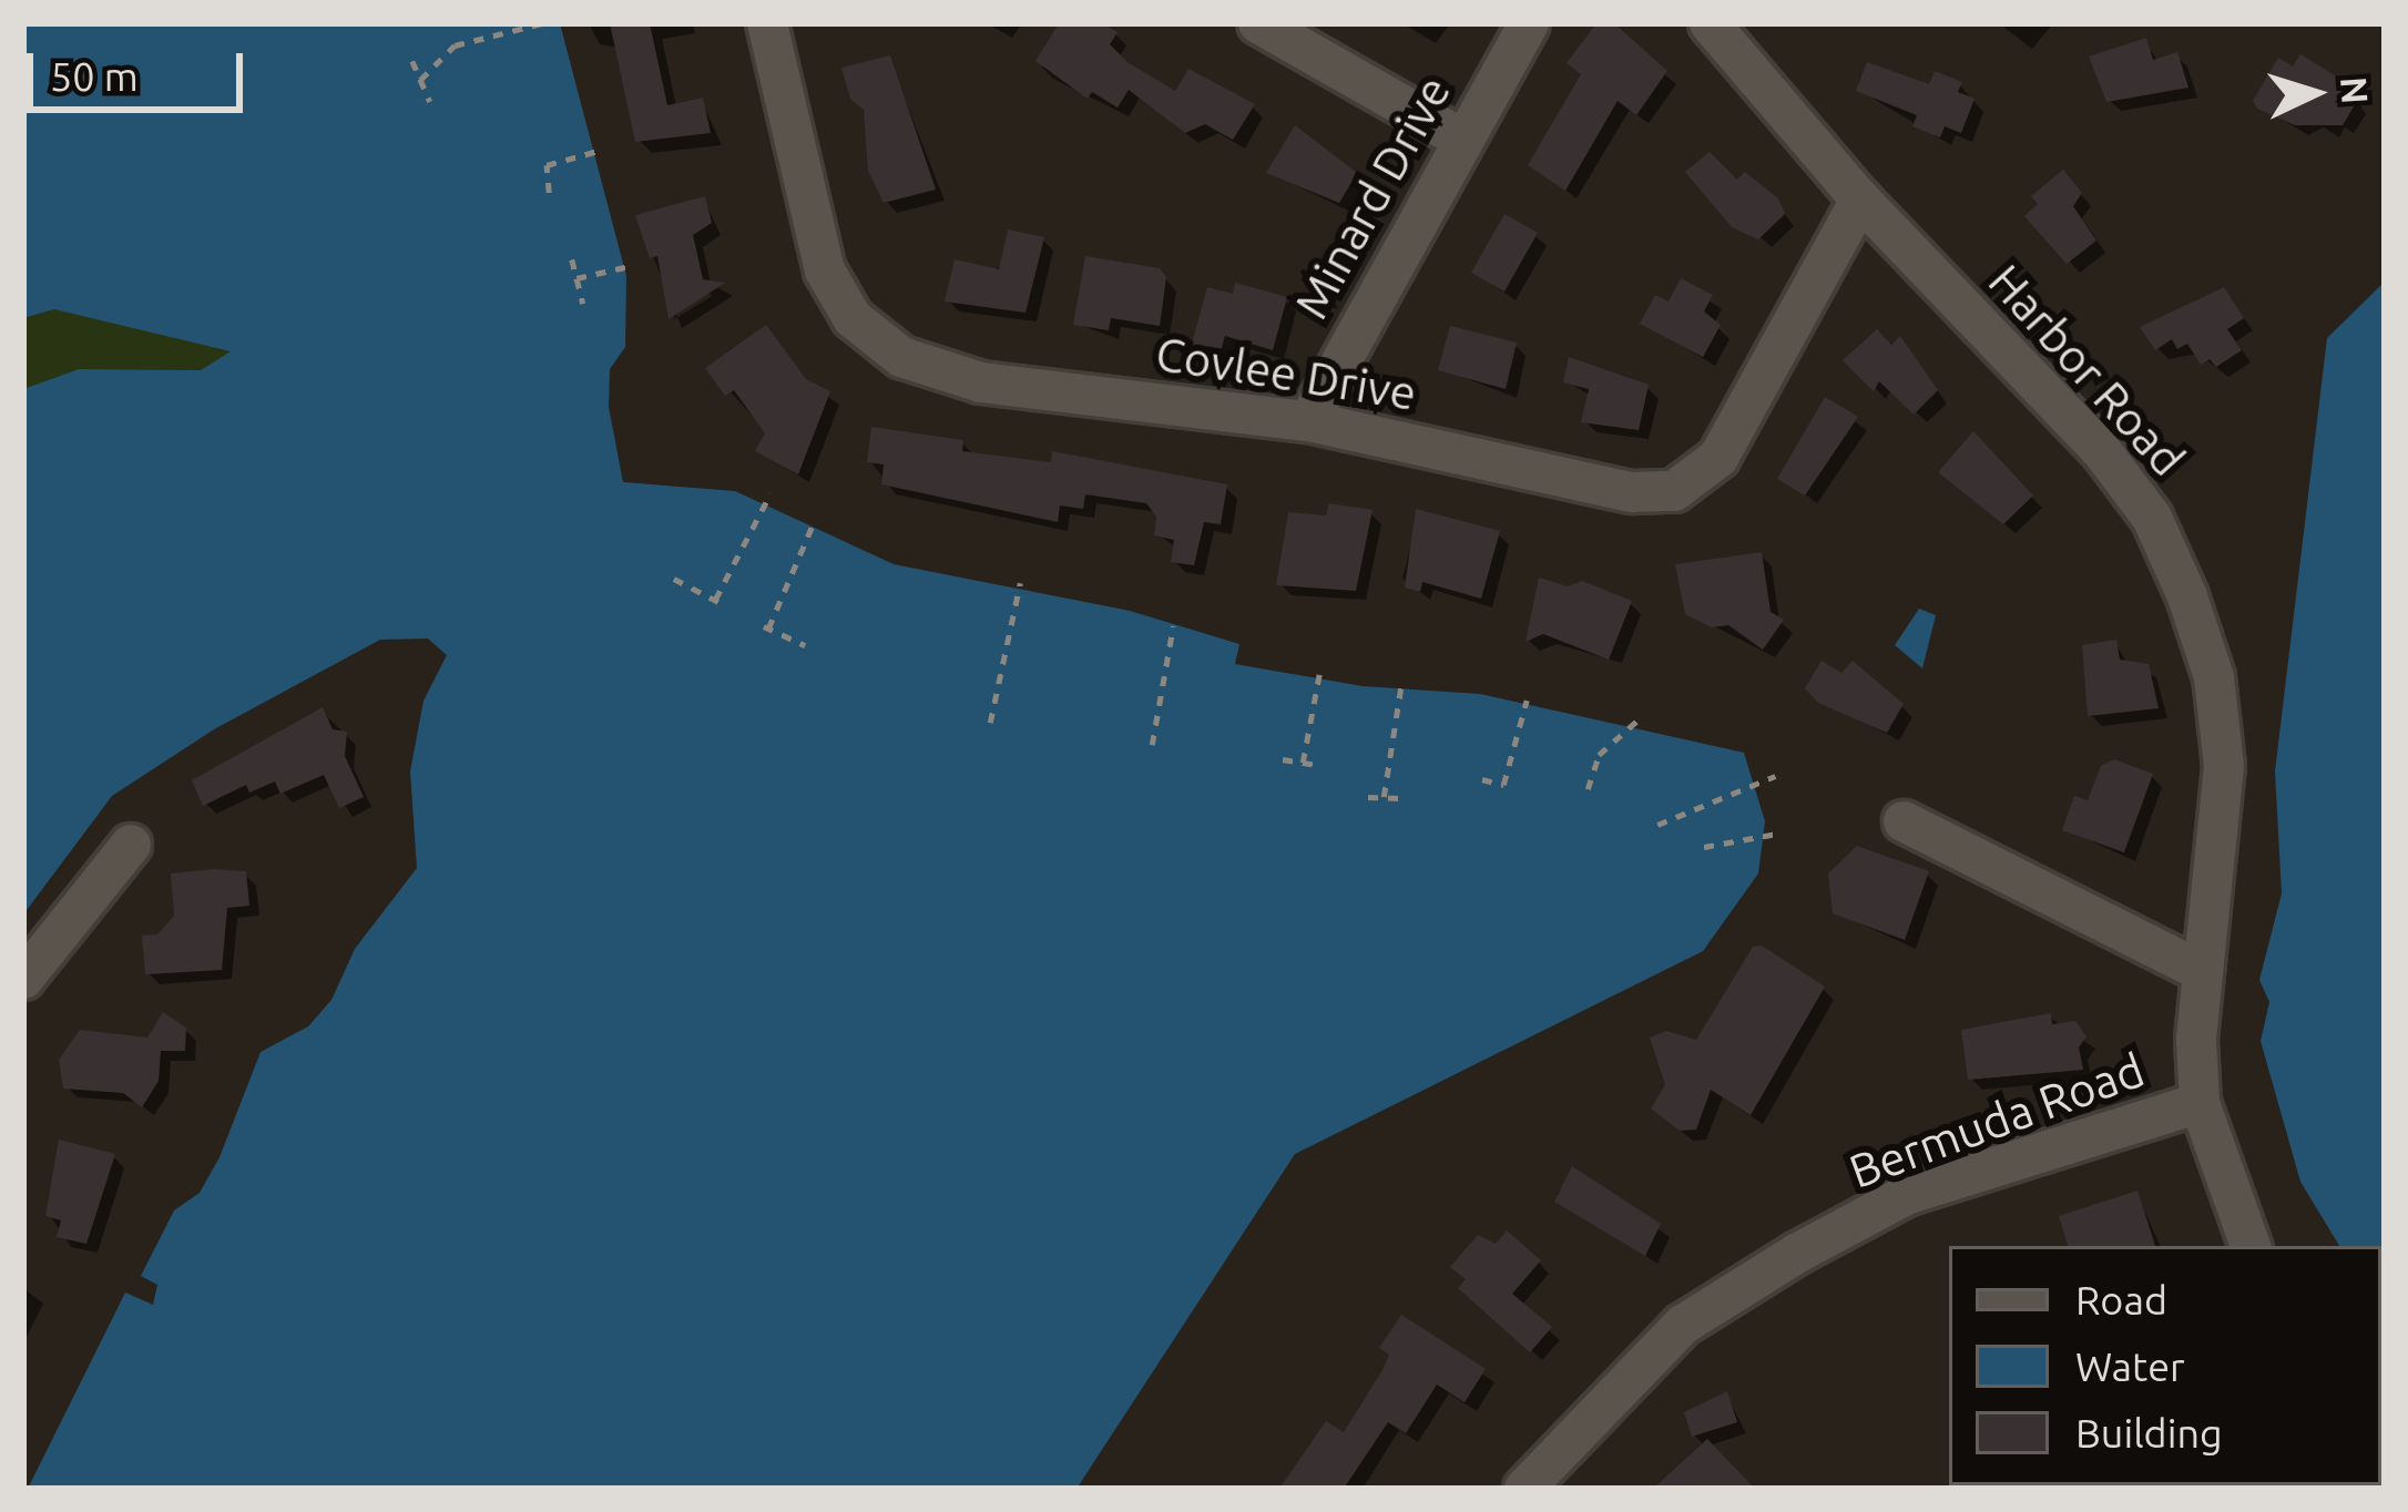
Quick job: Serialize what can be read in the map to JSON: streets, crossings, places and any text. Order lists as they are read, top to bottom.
{
  "streets": {
    "street": [
      "Minard Drive",
      "Harbor Road",
      "Covlee Drive",
      "Bermuda Road"
    ]
  },
  "crossings": [
    ["Minard Drive", "Covlee Drive"],
    ["Harbor Road", "Covlee Drive"],
    ["Harbor Road", "Bermuda Road"]
  ],
  "legend": ["Road", "Water", "Building"],
  "scale_bar": "50 m",
  "north": "right"
}
